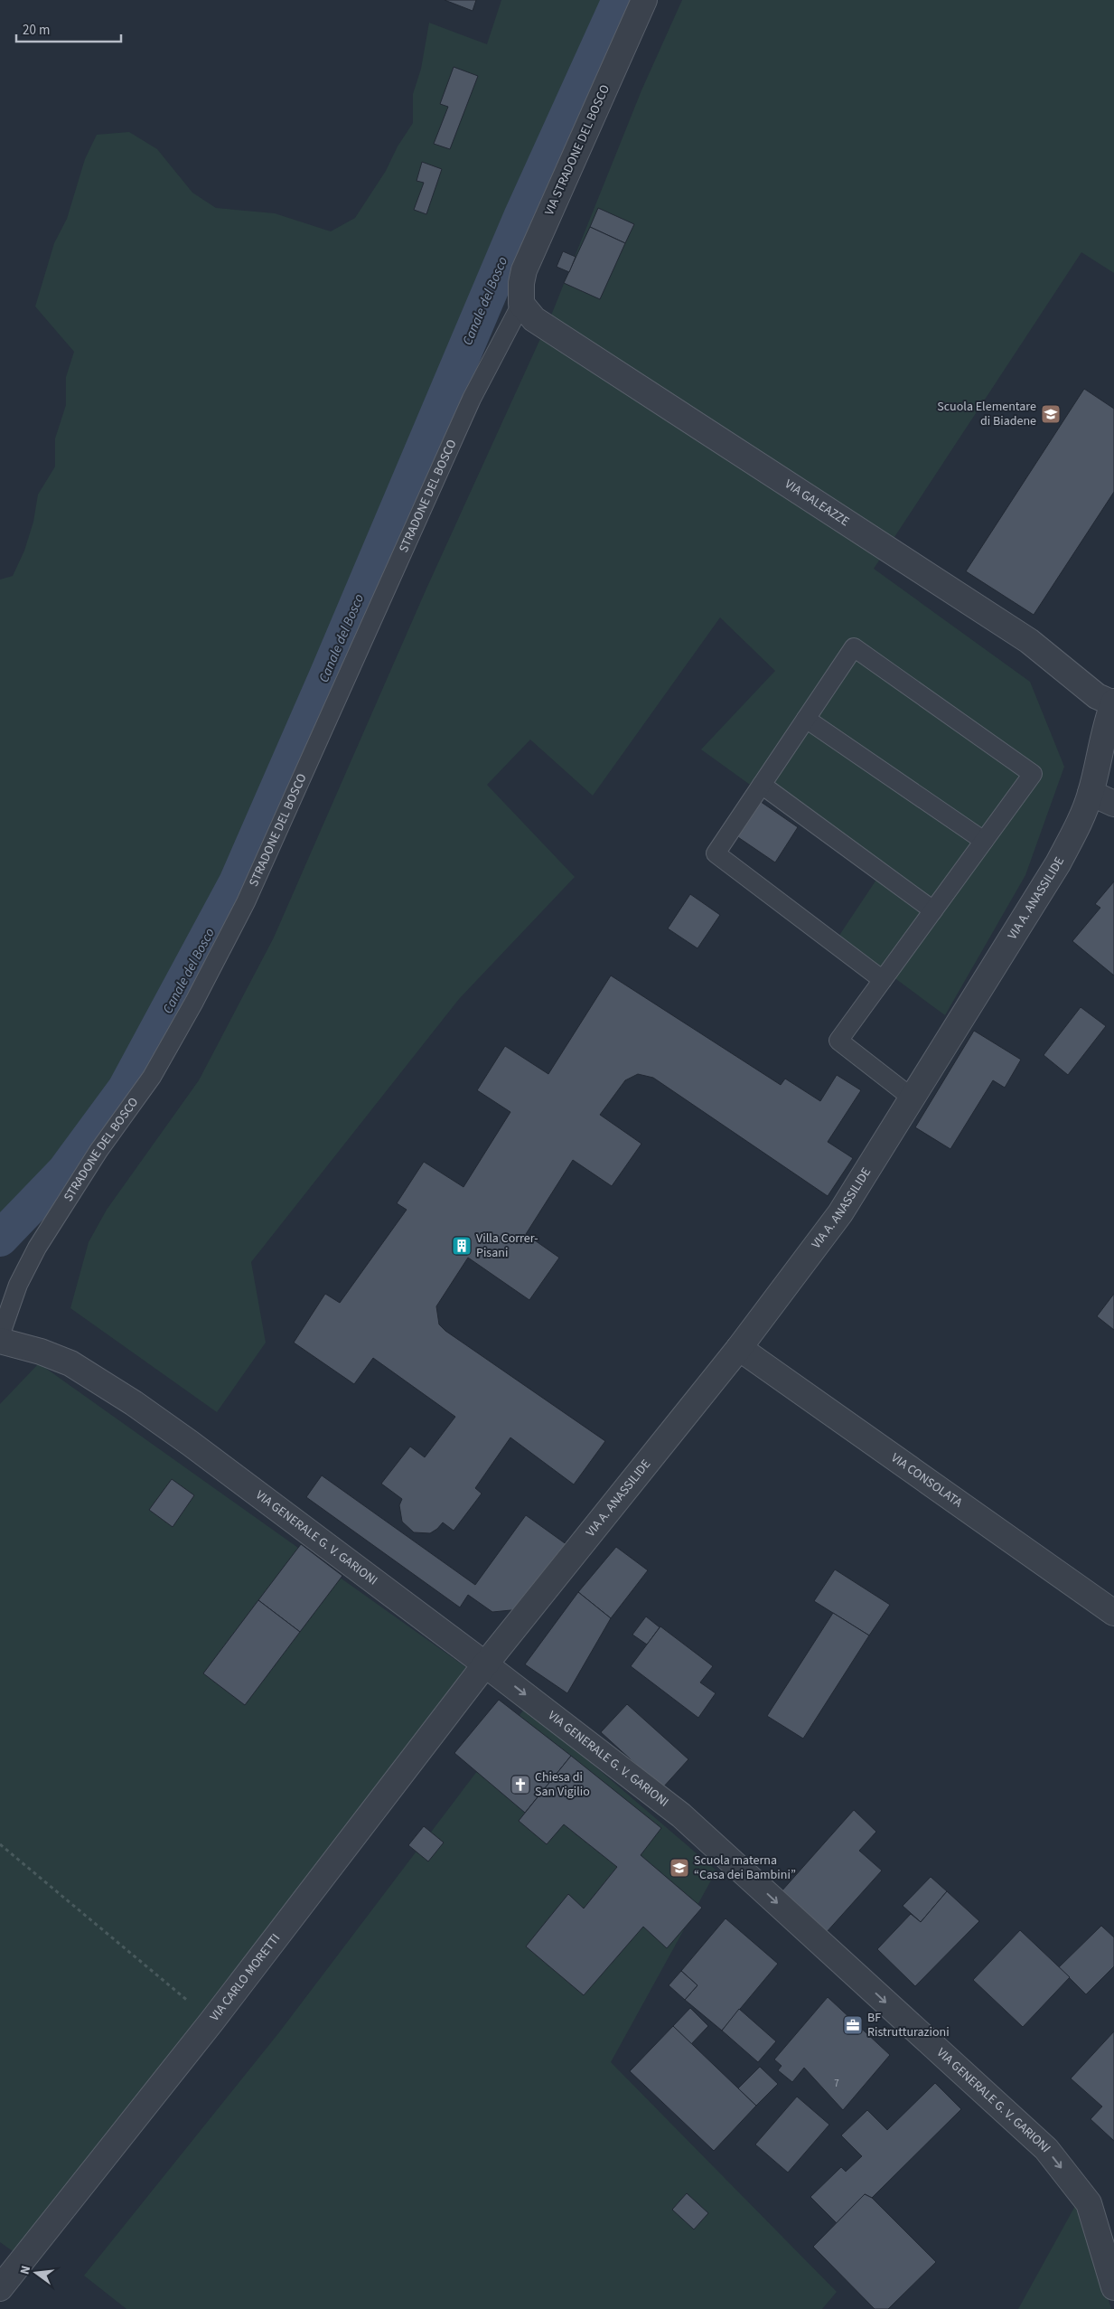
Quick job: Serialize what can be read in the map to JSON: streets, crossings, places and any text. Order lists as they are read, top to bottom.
{
  "streets": {
    "street": [
      "VIA STRADONE DEL BOSCO",
      "VIA GALEAZZE",
      "VIA A. ANASSILIDE",
      "VIA CONSOLATA",
      "VIA GENERALE G. V. GARIONI",
      "VIA CARLO MORETTI"
    ],
    "lane": ["STRADONE DEL BOSCO"]
  },
  "crossings": [
    ["VIA STRADONE DEL BOSCO", "STRADONE DEL BOSCO"],
    ["VIA STRADONE DEL BOSCO", "VIA GALEAZZE"],
    ["STRADONE DEL BOSCO", "VIA GALEAZZE"],
    ["VIA GALEAZZE", "VIA A. ANASSILIDE"],
    ["VIA A. ANASSILIDE", "VIA CONSOLATA"],
    ["VIA A. ANASSILIDE", "VIA GENERALE G. V. GARIONI"],
    ["VIA A. ANASSILIDE", "VIA CARLO MORETTI"],
    ["VIA GENERALE G. V. GARIONI", "VIA CARLO MORETTI"]
  ],
  "one_way": ["VIA GENERALE G. V. GARIONI"],
  "water": ["Canale del Bosco"],
  "places": {
    "school or university": ["Scuola Elementare di Biadene", "Scuola materna “Casa dei Bambini”"],
    "building": ["Villa Correr- Pisani"],
    "church": ["Chiesa di San Vigilio"],
    "office": ["BF Ristrutturazioni"]
  },
  "house_numbers": ["7"],
  "scale_bar": "20 m",
  "north": "left"
}
